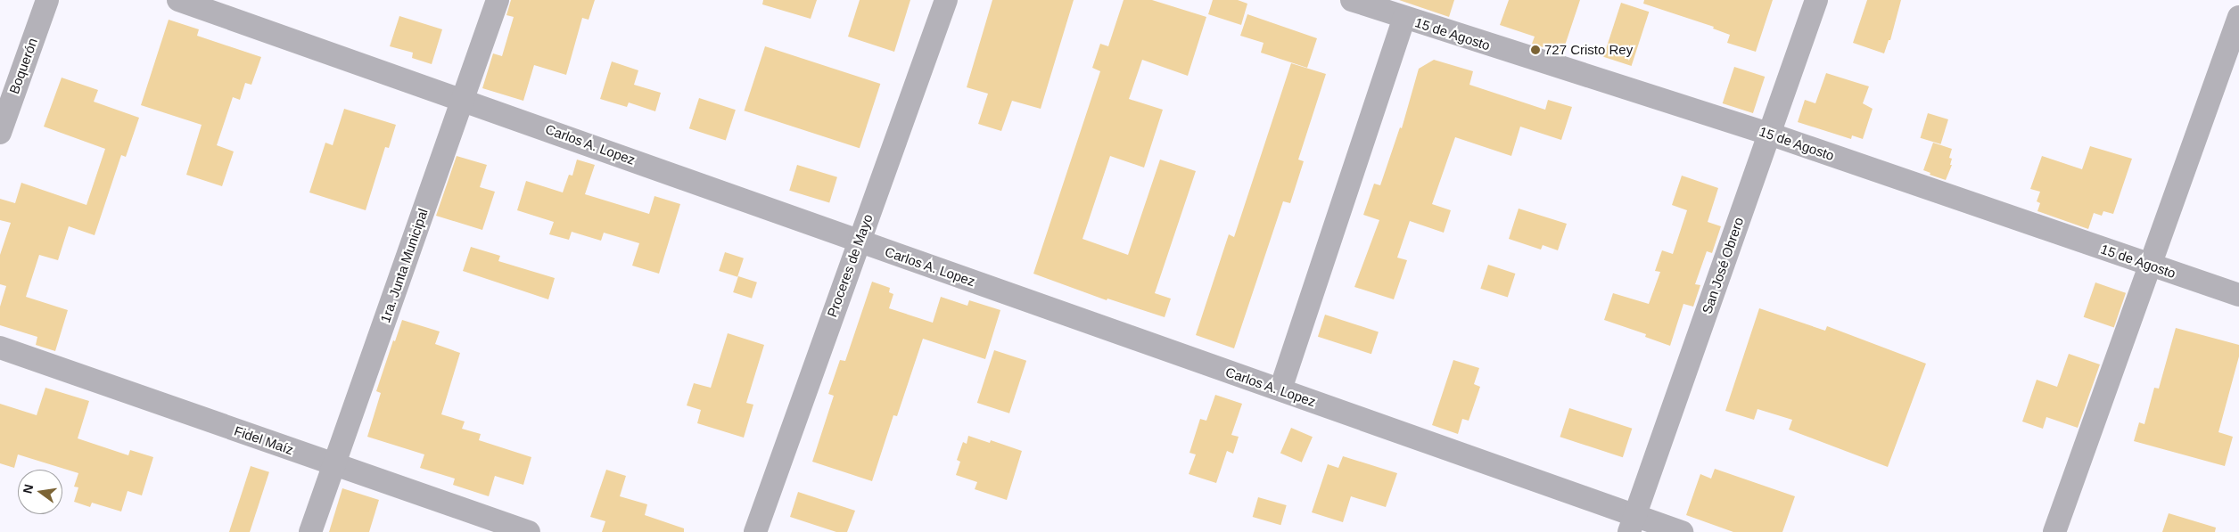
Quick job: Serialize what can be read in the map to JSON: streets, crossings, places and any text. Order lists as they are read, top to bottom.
{
  "streets": {
    "street": [
      "15 de Agosto",
      "Boquerón",
      "Carlos A. Lopez",
      "1ra. Junta Municipal",
      "Proceres de Mayo",
      "San José Obrero",
      "Fidel Maíz"
    ]
  },
  "crossings": [
    ["15 de Agosto", "San José Obrero"],
    ["Carlos A. Lopez", "1ra. Junta Municipal"],
    ["Carlos A. Lopez", "Proceres de Mayo"],
    ["Carlos A. Lopez", "San José Obrero"],
    ["1ra. Junta Municipal", "Fidel Maíz"]
  ],
  "places": ["727 Cristo Rey"],
  "north": "left"
}
